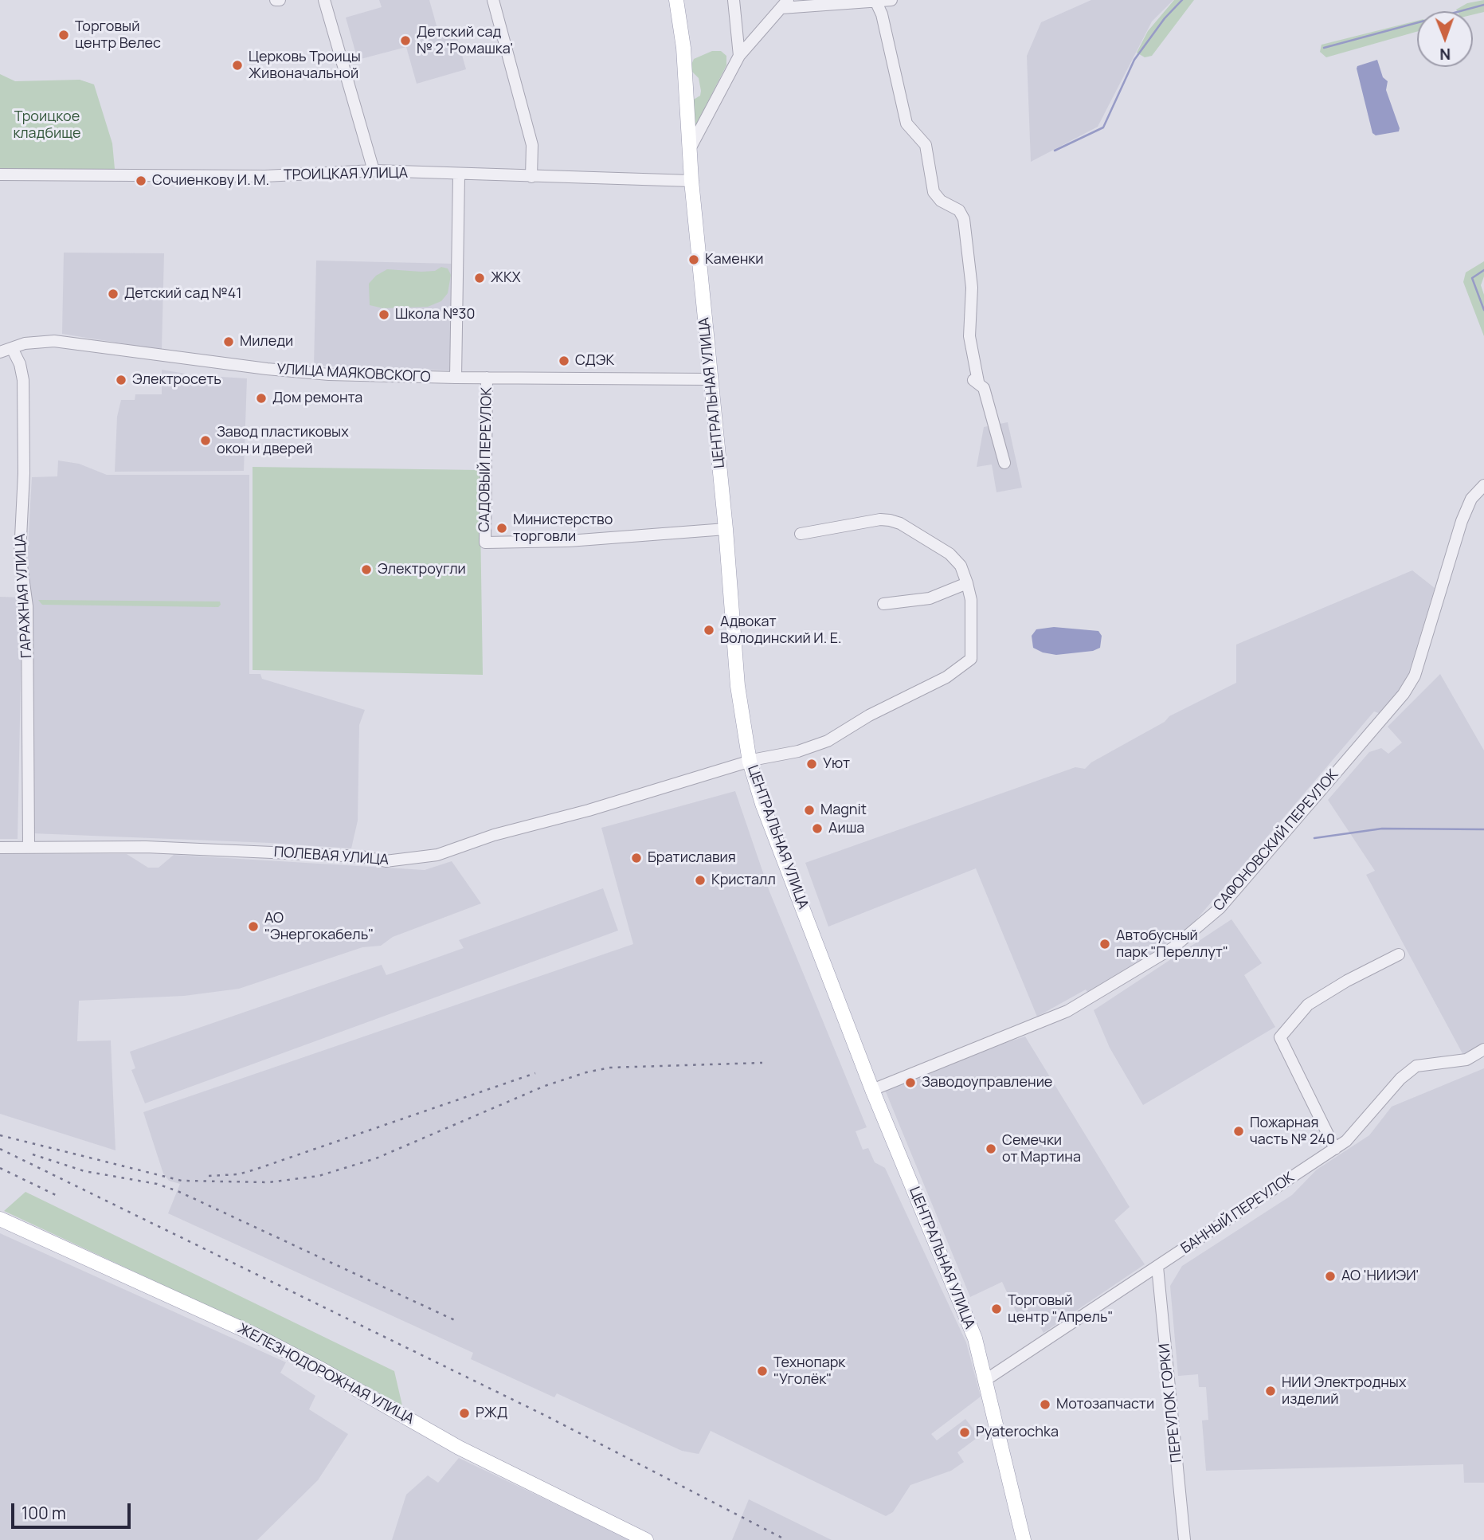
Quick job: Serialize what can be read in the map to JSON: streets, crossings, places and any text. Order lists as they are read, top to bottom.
{
  "streets": {
    "main road": ["ЦЕНТРАЛЬНАЯ УЛИЦА", "ЖЕЛЕЗНОДОРОЖНАЯ УЛИЦА"],
    "street": [
      "ТРОИЦКАЯ УЛИЦА",
      "УЛИЦА МАЯКОВСКОГО",
      "САДОВЫЙ ПЕРЕУЛОК",
      "ГАРАЖНАЯ УЛИЦА",
      "САФОНОВСКИЙ ПЕРЕУЛОК",
      "ПОЛЕВАЯ УЛИЦА",
      "БАННЫЙ ПЕРЕУЛОК",
      "ПЕРЕУЛОК ГОРКИ"
    ]
  },
  "crossings": [
    ["ТРОИЦКАЯ УЛИЦА", "ЦЕНТРАЛЬНАЯ УЛИЦА"],
    ["УЛИЦА МАЯКОВСКОГО", "ЦЕНТРАЛЬНАЯ УЛИЦА"],
    ["УЛИЦА МАЯКОВСКОГО", "САДОВЫЙ ПЕРЕУЛОК"],
    ["УЛИЦА МАЯКОВСКОГО", "ГАРАЖНАЯ УЛИЦА"],
    ["ЦЕНТРАЛЬНАЯ УЛИЦА", "САДОВЫЙ ПЕРЕУЛОК"],
    ["ЦЕНТРАЛЬНАЯ УЛИЦА", "САФОНОВСКИЙ ПЕРЕУЛОК"],
    ["ЦЕНТРАЛЬНАЯ УЛИЦА", "ПОЛЕВАЯ УЛИЦА"],
    ["ЦЕНТРАЛЬНАЯ УЛИЦА", "БАННЫЙ ПЕРЕУЛОК"],
    ["ГАРАЖНАЯ УЛИЦА", "ПОЛЕВАЯ УЛИЦА"],
    ["БАННЫЙ ПЕРЕУЛОК", "ПЕРЕУЛОК ГОРКИ"]
  ],
  "parks": ["Троицкое кладбище"],
  "places": [
    "Торговый центр Велес",
    "Детский сад № 2 'Ромашка'",
    "Церковь Троицы Живоначальной",
    "Сочиенкову И. М.",
    "Каменки",
    "ЖКХ",
    "Детский сад №41",
    "Школа №30",
    "Миледи",
    "СДЭК",
    "Электросеть",
    "Дом ремонта",
    "Завод пластиковых окон и дверей",
    "Министерство торговли",
    "Электроугли",
    "Адвокат Володинский И. Е.",
    "Уют",
    "Magnit",
    "Аиша",
    "Братиславия",
    "Кристалл",
    "АО \"Энергокабель\"",
    "Автобусный парк \"Переллут\"",
    "Заводоуправление",
    "Пожарная часть № 240",
    "Семечки от Мартина",
    "АО 'НИИЭИ'",
    "Торговый центр \"Апрель\"",
    "Технопарк \"Уголёк\"",
    "НИИ Электродных изделий",
    "Мотозапчасти",
    "РЖД",
    "Pyaterochka"
  ],
  "scale_bar": "100 m",
  "north": "bottom"
}
